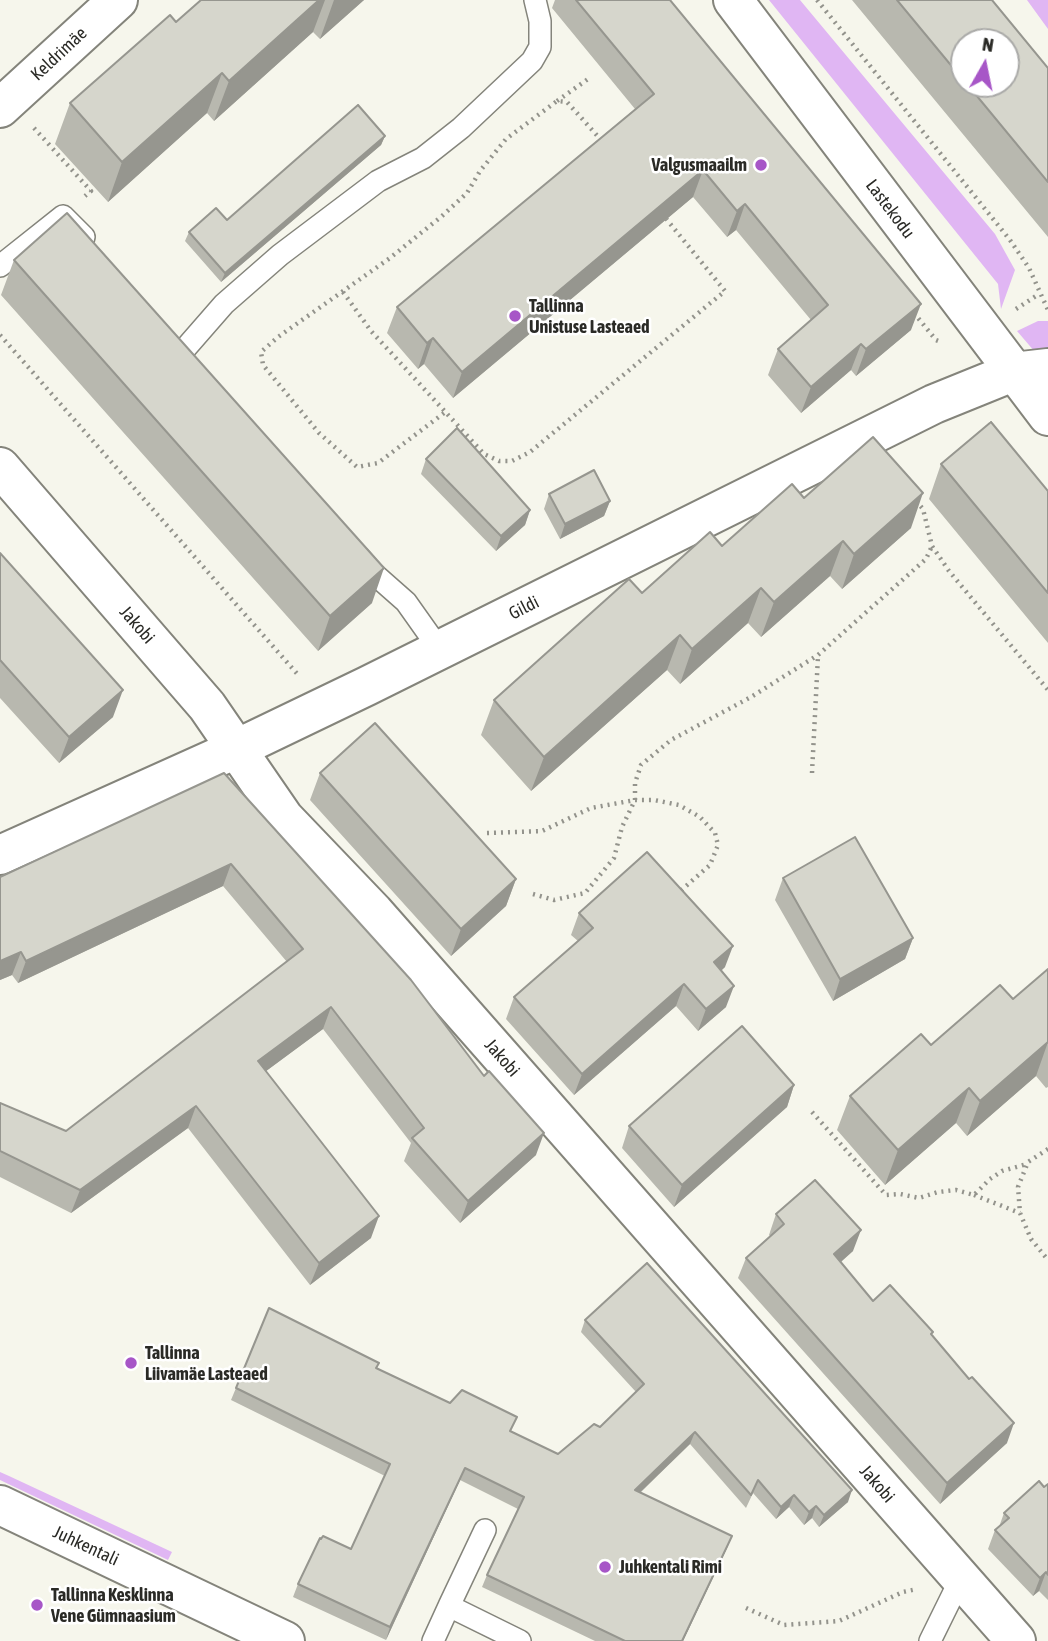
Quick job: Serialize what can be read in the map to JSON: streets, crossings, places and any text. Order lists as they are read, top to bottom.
{
  "streets": {
    "street": [
      "Keldrimäe",
      "Lastekodu",
      "Gildi",
      "Jakobi",
      "Juhkentali"
    ]
  },
  "crossings": [
    ["Lastekodu", "Gildi"],
    ["Gildi", "Jakobi"]
  ],
  "places": [
    "Valgusmaailm",
    "Tallinna Unistuse Lasteaed",
    "Tallinna Liivamäe Lasteaed",
    "Juhkentali Rimi",
    "Tallinna Kesklinna Vene Gümnaasium"
  ],
  "north": "top"
}
